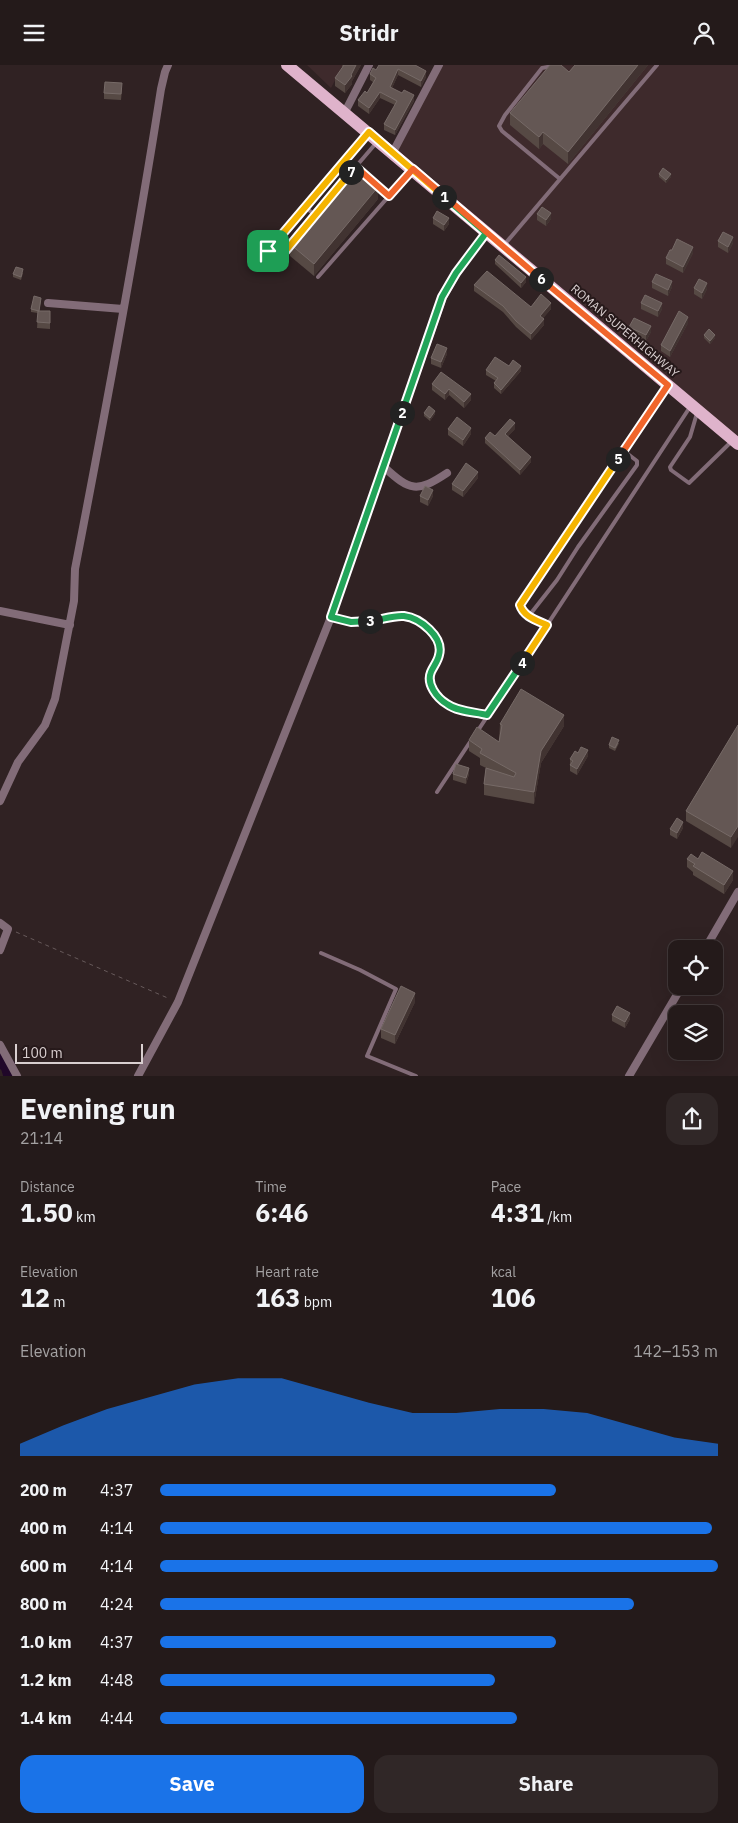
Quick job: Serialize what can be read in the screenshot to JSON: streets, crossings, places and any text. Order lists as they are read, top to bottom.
{
  "streets": {
    "main road": ["ROMAN SUPERHIGHWAY"]
  },
  "scale_bar": "100 m",
  "page": {
    "header": "Stridr",
    "pins": [
      "7",
      "1",
      "6",
      "2",
      "5",
      "3",
      "4"
    ],
    "scale": "100 m",
    "heading": ["Evening run", "21:14"],
    "stats": [
      ["Distance", "1.50 km"],
      ["Time", "6:46"],
      ["Pace", "4:31 /km"],
      ["Elevation", "12 m"],
      ["Heart rate", "163 bpm"],
      ["kcal", "106"]
    ],
    "chart": ["Elevation", "142–153 m"],
    "list": [
      {
        "name": "200 m",
        "note": "4:37"
      },
      {
        "name": "400 m",
        "note": "4:14"
      },
      {
        "name": "600 m",
        "note": "4:14"
      },
      {
        "name": "800 m",
        "note": "4:24"
      },
      {
        "name": "1.0 km",
        "note": "4:37"
      },
      {
        "name": "1.2 km",
        "note": "4:48"
      },
      {
        "name": "1.4 km",
        "note": "4:44"
      }
    ],
    "buttons": ["Save", "Share"]
  }
}
